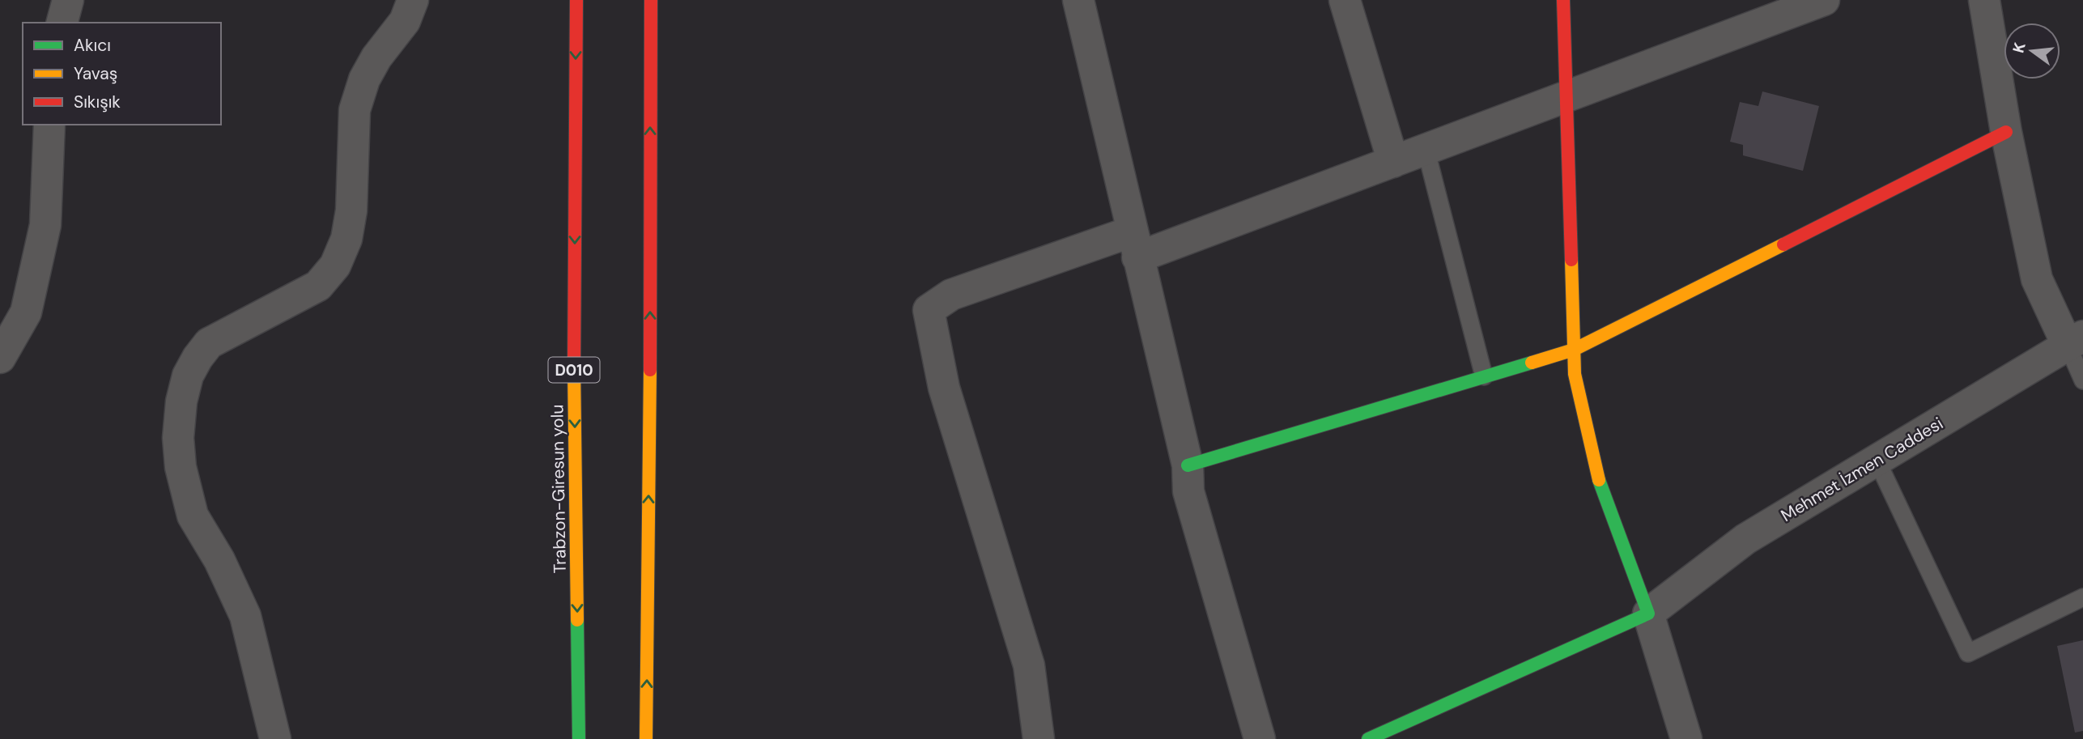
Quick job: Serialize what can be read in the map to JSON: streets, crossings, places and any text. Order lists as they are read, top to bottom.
{
  "streets": {
    "main road": ["D010", "Trabzon-Giresun yolu"],
    "street": ["Mehmet İzmen Caddesi"]
  },
  "legend": ["Akıcı", "Yavaş", "Sıkışık"],
  "north": "left"
}
